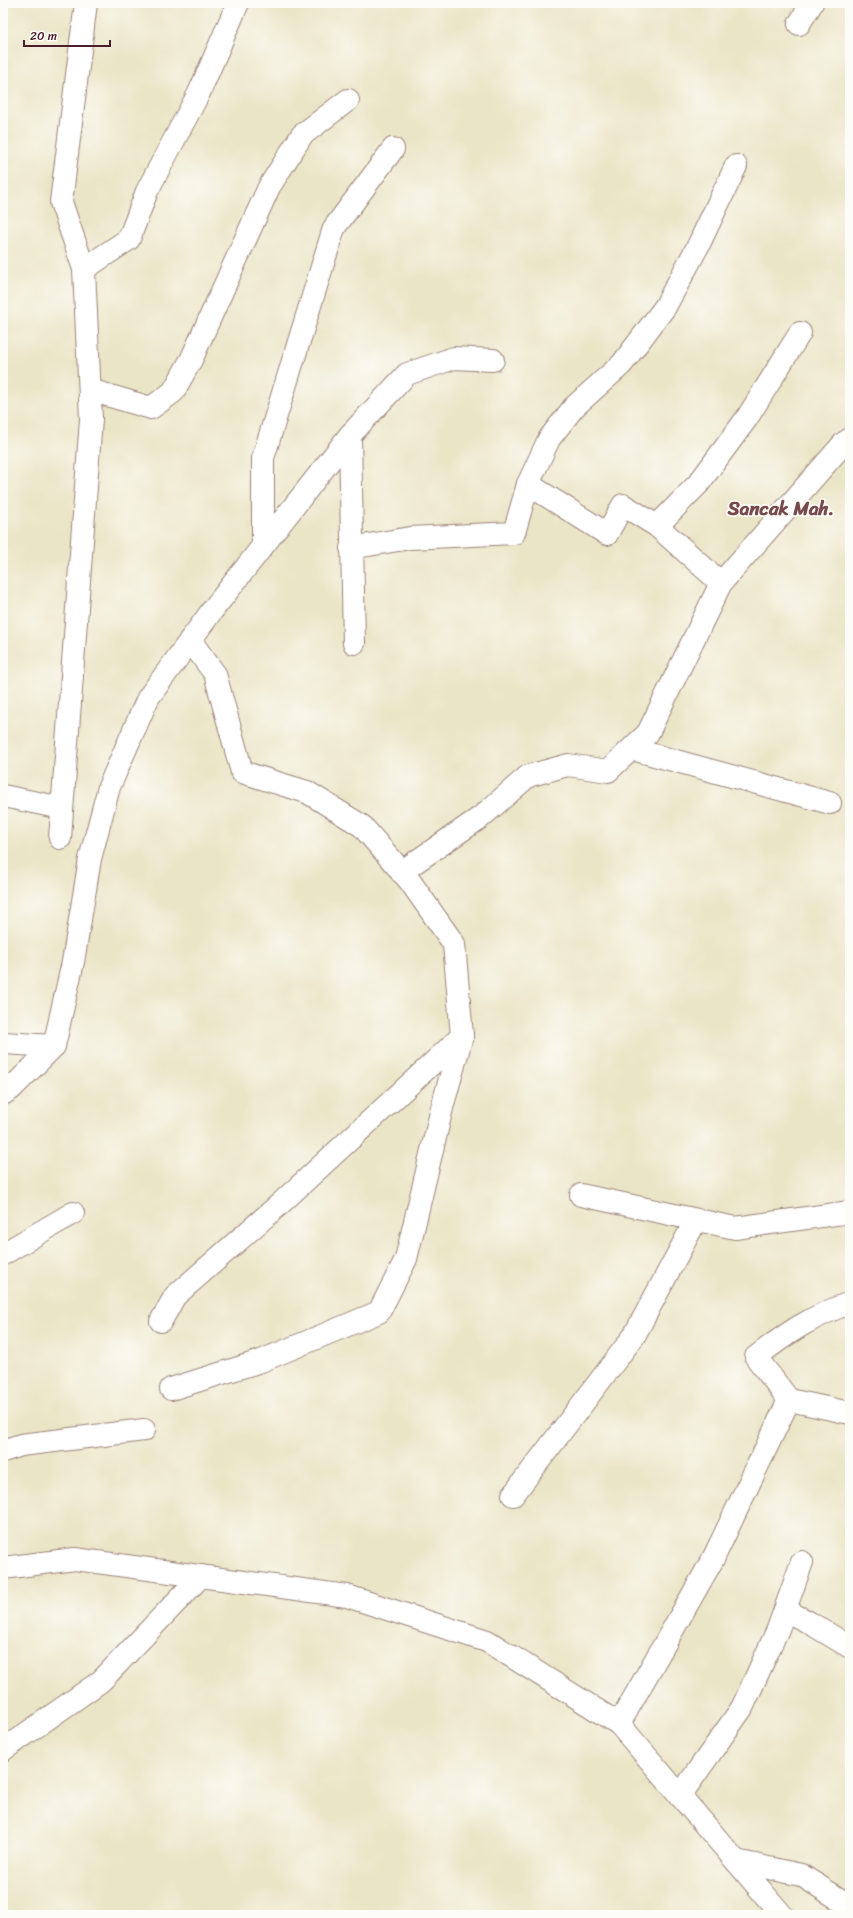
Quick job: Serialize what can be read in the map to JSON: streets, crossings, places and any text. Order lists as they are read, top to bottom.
{
  "districts": ["Sancak Mah."],
  "scale_bar": "20 m"
}
